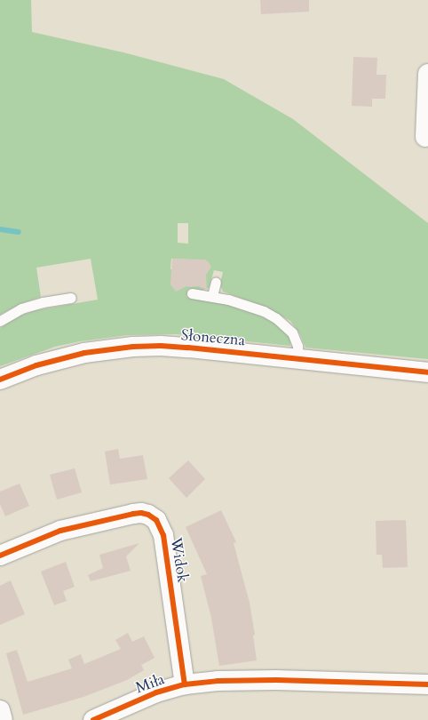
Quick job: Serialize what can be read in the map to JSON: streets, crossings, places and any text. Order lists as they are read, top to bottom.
{
  "streets": {
    "street": ["Słoneczna", "Widok", "Miła"]
  },
  "crossings": [
    ["Widok", "Miła"]
  ]
}
